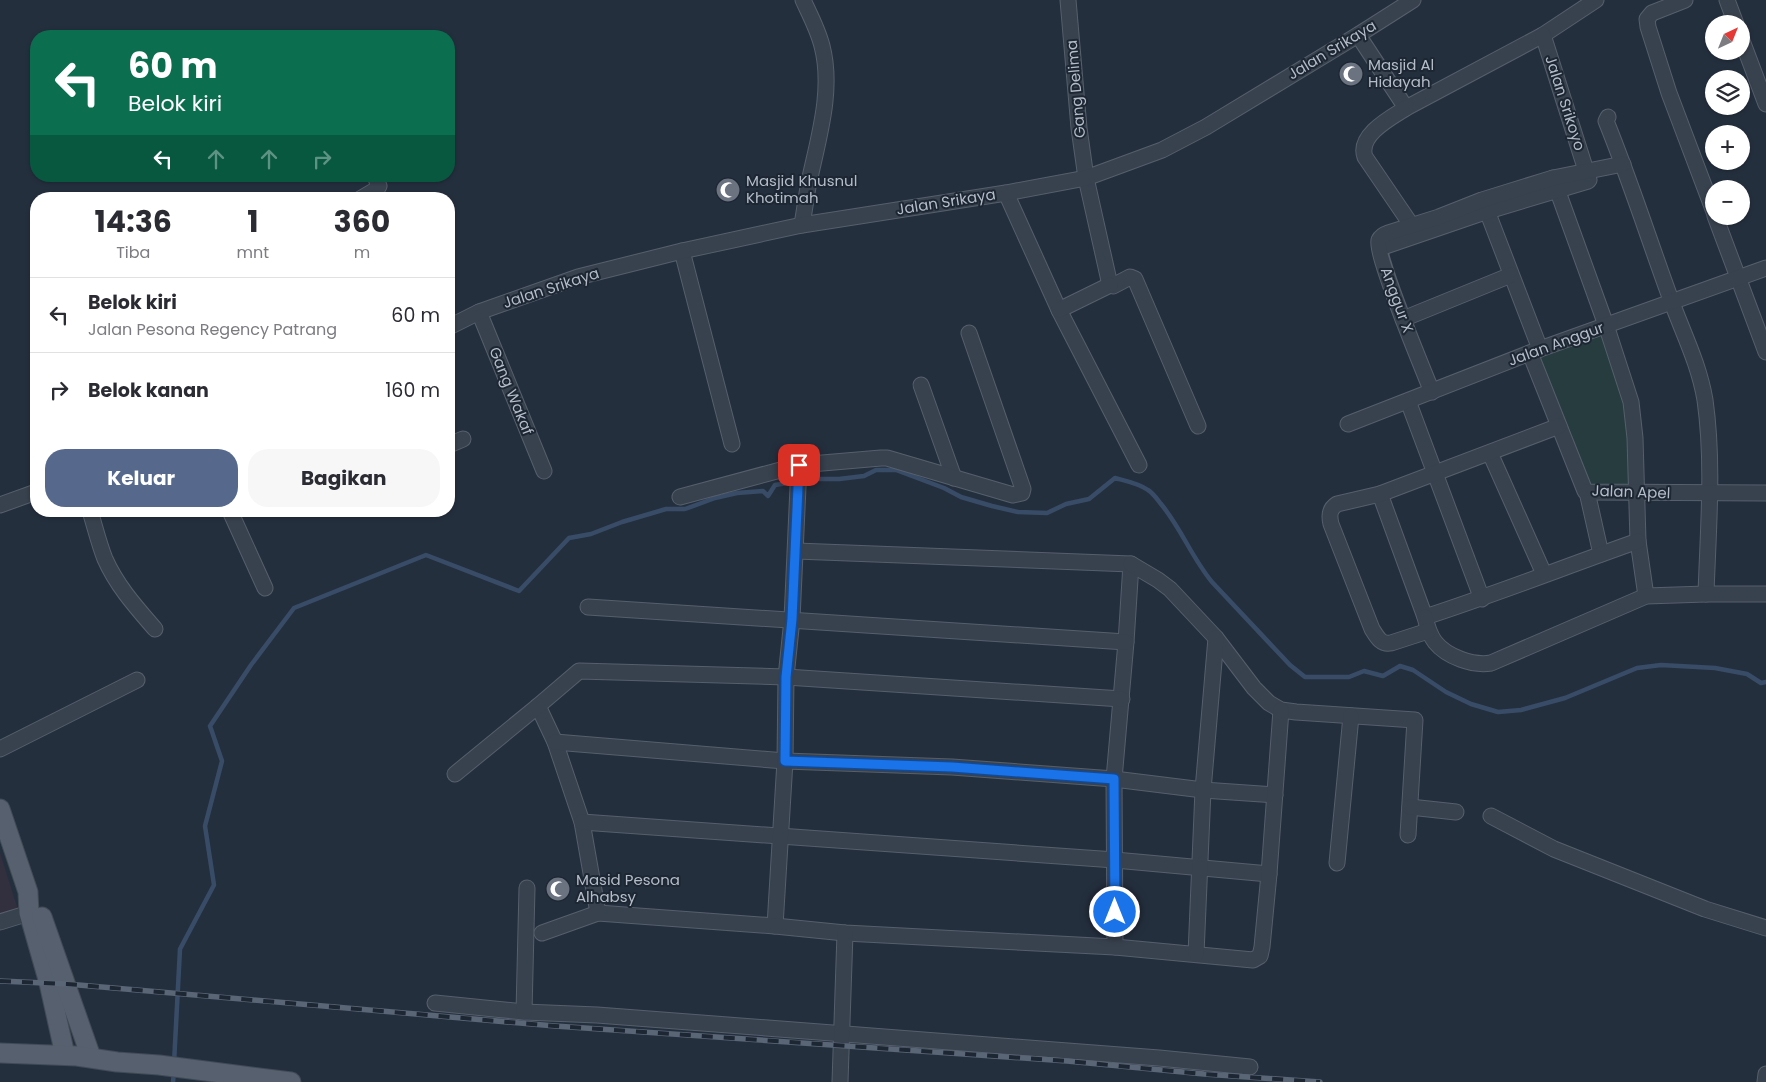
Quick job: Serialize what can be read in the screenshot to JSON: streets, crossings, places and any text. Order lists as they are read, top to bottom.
{
  "streets": {
    "street": [
      "Jalan Srikaya",
      "Gang Delima",
      "Jalan Srikoyo",
      "Anggur X",
      "Jalan Anggur",
      "Gang Wakaf",
      "Jalan Apel"
    ]
  },
  "crossings": [
    ["Jalan Srikaya", "Gang Delima"],
    ["Jalan Srikaya", "Gang Wakaf"],
    ["Anggur X", "Jalan Anggur"],
    ["Jalan Anggur", "Jalan Apel"]
  ],
  "places": {
    "mosque": ["Masjid Al Hidayah", "Masjid Khusnul Khotimah", "Masid Pesona Alhabsy"]
  },
  "north": "top right",
  "page": {
    "map_buttons": ["+", "−"],
    "turn": ["60 m", "Belok kiri"],
    "eta": [
      "14:36",
      "Tiba",
      "1",
      "mnt",
      "360",
      "m"
    ],
    "list": [
      {
        "name": "Belok kiri",
        "note": "Jalan Pesona Regency Patrang",
        "value": "60 m"
      },
      {
        "name": "Belok kanan",
        "value": "160 m"
      }
    ],
    "buttons": ["Keluar", "Bagikan"]
  }
}
